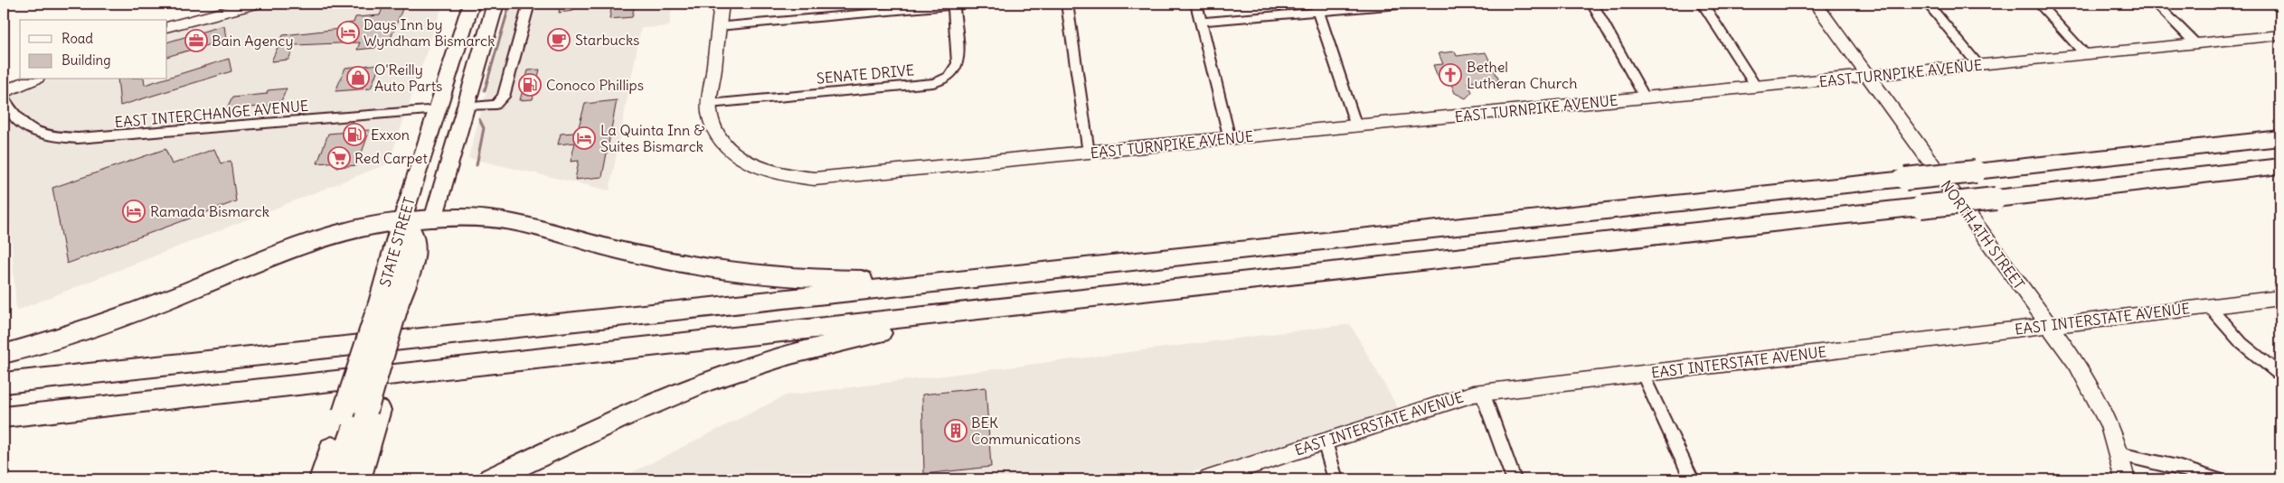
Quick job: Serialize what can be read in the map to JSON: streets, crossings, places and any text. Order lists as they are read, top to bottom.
{
  "streets": {
    "highway": ["STATE STREET"],
    "street": [
      "EAST TURNPIKE AVENUE",
      "SENATE DRIVE",
      "EAST INTERCHANGE AVENUE",
      "NORTH 4TH STREET",
      "EAST INTERSTATE AVENUE"
    ]
  },
  "crossings": [
    ["EAST TURNPIKE AVENUE", "SENATE DRIVE"],
    ["EAST TURNPIKE AVENUE", "NORTH 4TH STREET"],
    ["EAST INTERCHANGE AVENUE", "STATE STREET"],
    ["NORTH 4TH STREET", "EAST INTERSTATE AVENUE"]
  ],
  "places": {
    "hotel": ["Days Inn by Wyndham Bismarck", "La Quinta Inn & Suites Bismarck", "Ramada Bismarck"],
    "cafe": ["Starbucks"],
    "office": ["Bain Agency"],
    "church": ["Bethel Lutheran Church"],
    "shop": ["O'Reilly Auto Parts"],
    "fuel station": ["Conoco Phillips", "Exxon"],
    "supermarket": ["Red Carpet"],
    "building": ["BEK Communications"]
  },
  "legend": ["Road", "Building"]
}
